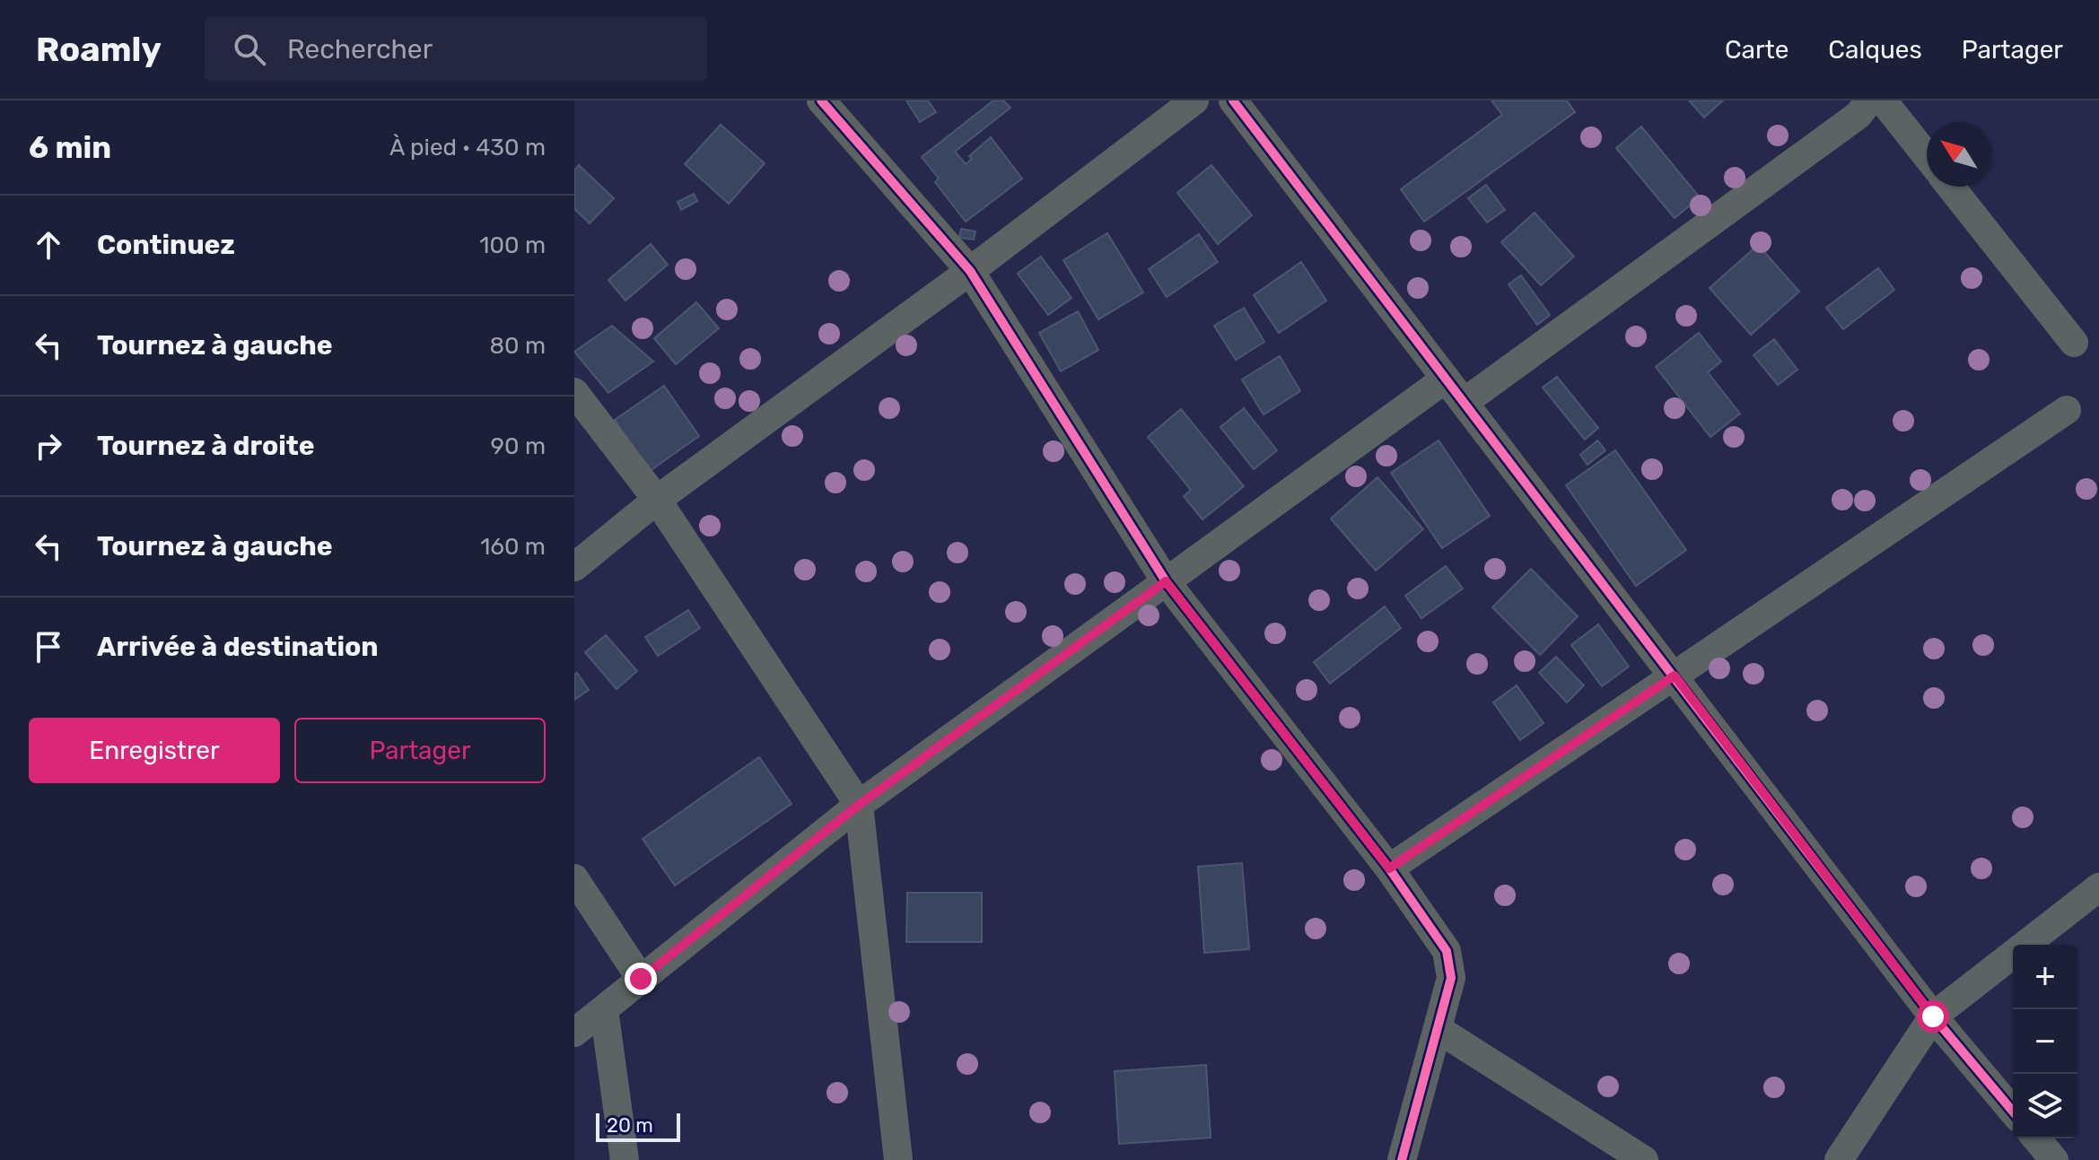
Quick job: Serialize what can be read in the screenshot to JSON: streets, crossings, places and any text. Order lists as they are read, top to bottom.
{
  "scale_bar": "20 m",
  "north": "top left",
  "page": {
    "header": "Roamly",
    "search": "Rechercher",
    "nav": ["Carte", "Calques", "Partager"],
    "heading": ["6 min", "À pied · 430 m"],
    "list": [
      ["Continuez", "100 m"],
      ["Tournez à gauche", "80 m"],
      ["Tournez à droite", "90 m"],
      ["Tournez à gauche", "160 m"],
      "Arrivée à destination"
    ],
    "buttons": ["Enregistrer", "Partager"],
    "map_buttons": ["+", "−"],
    "scale": "20 m"
  }
}
